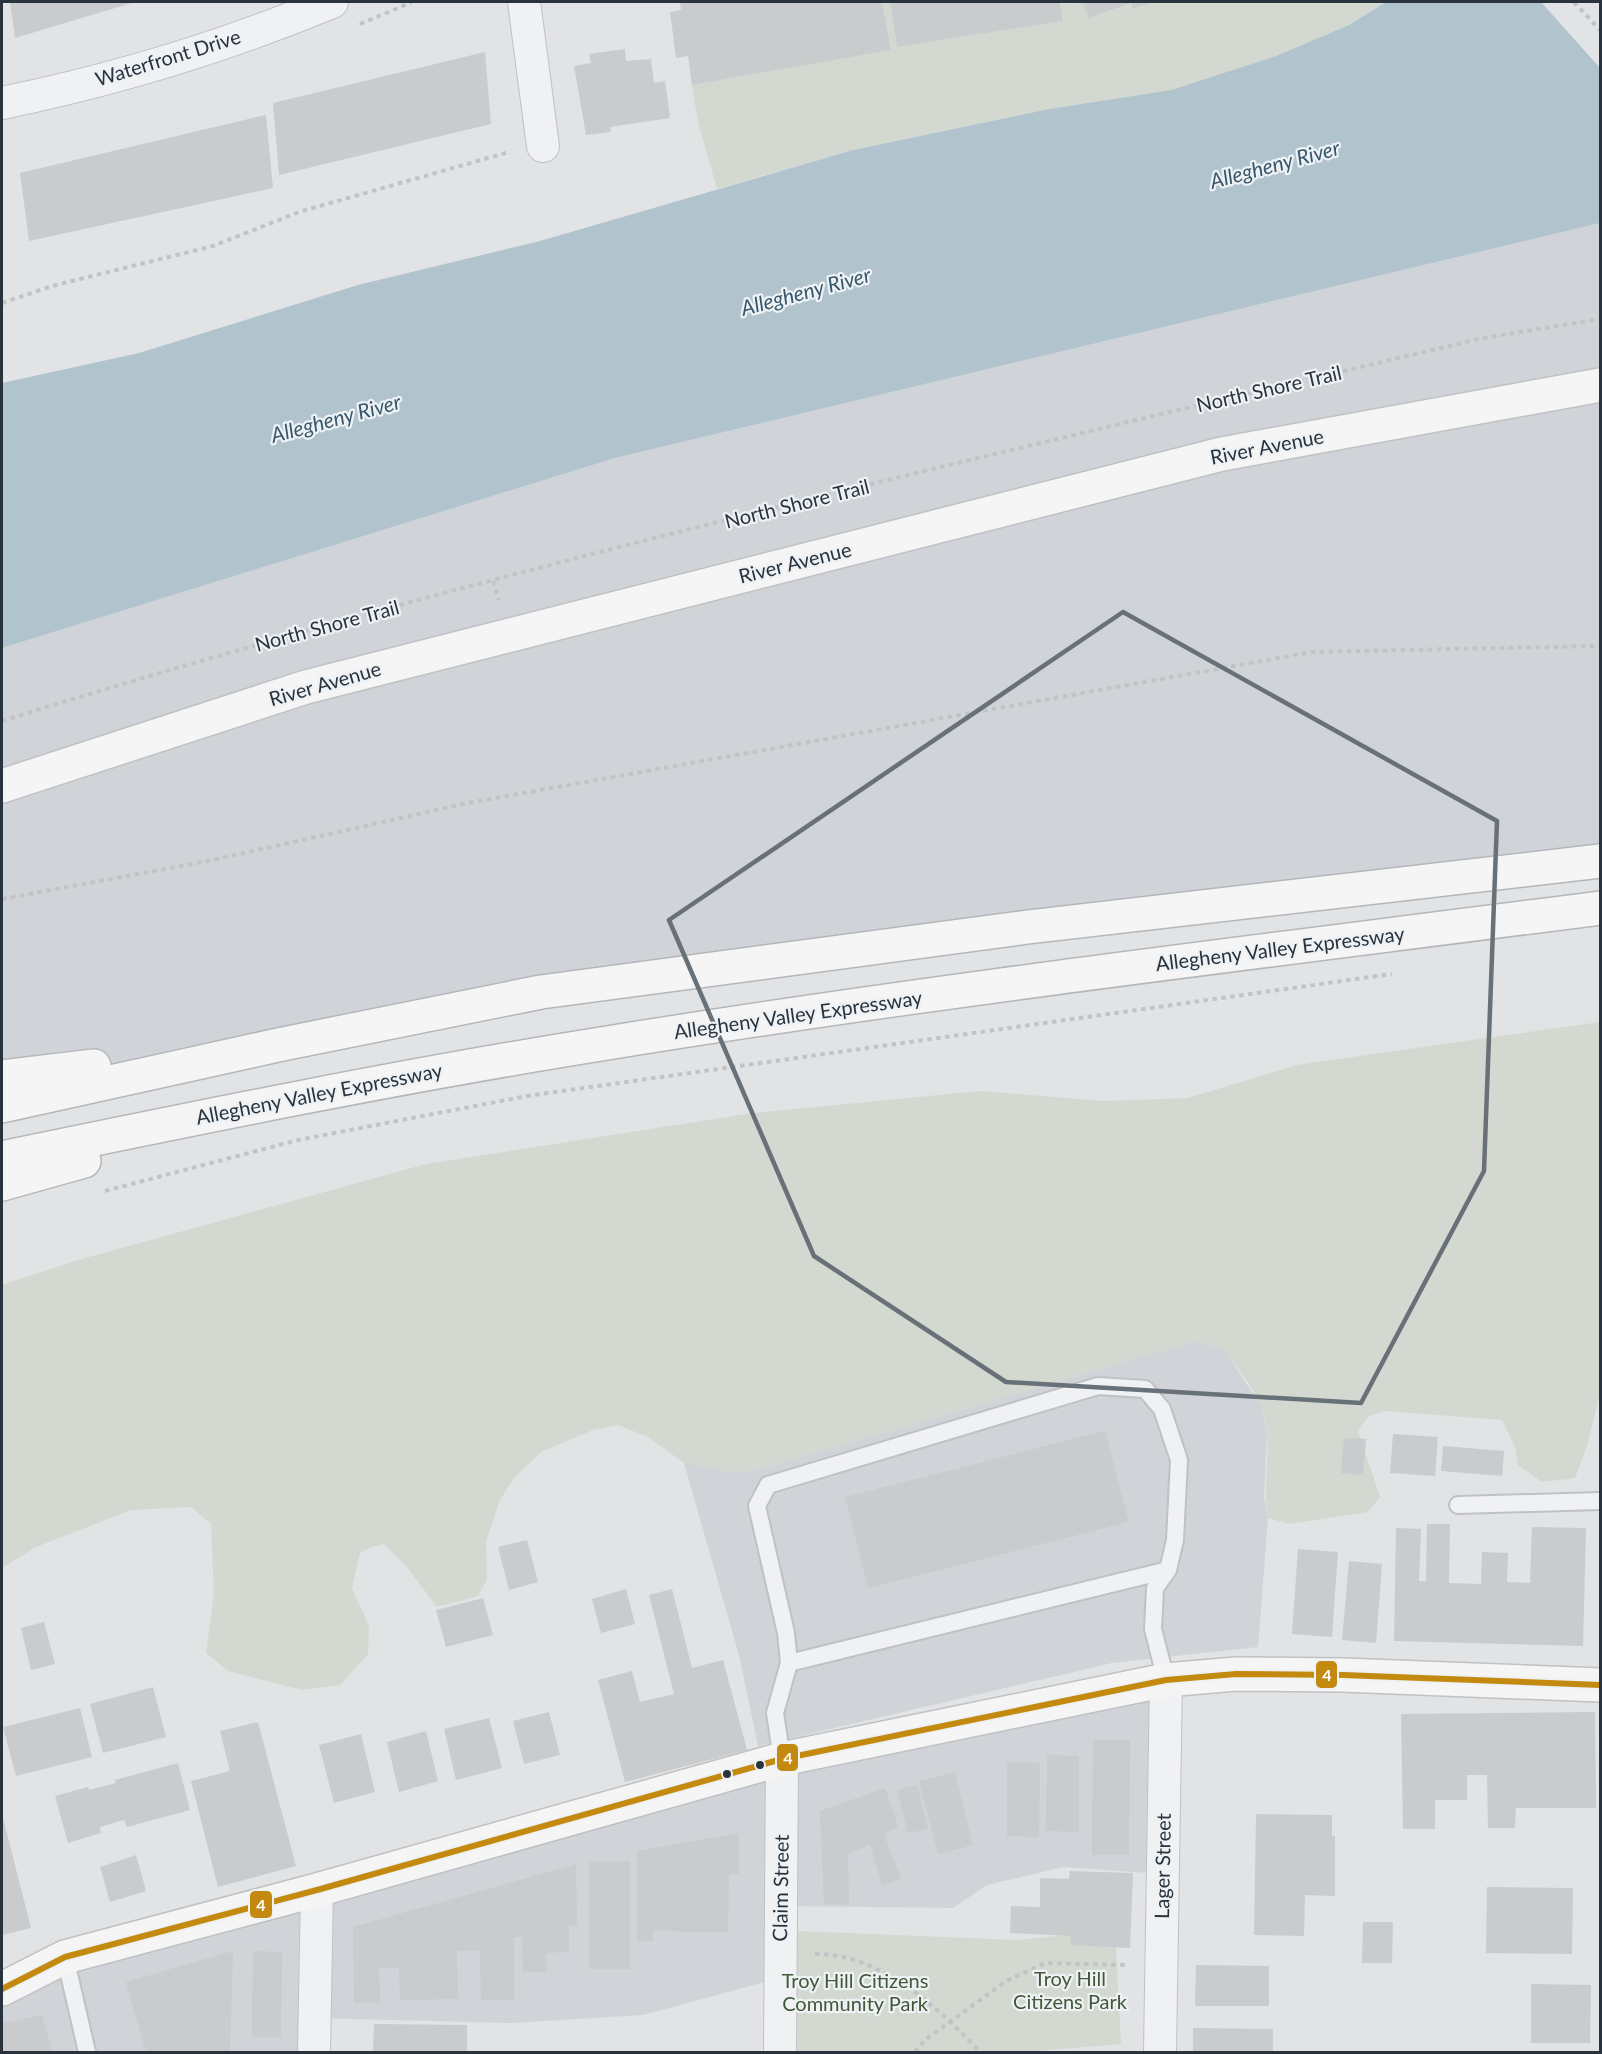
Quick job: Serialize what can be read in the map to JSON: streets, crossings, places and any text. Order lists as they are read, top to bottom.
{
  "streets": {
    "main road": ["River Avenue", "Allegheny Valley Expressway"],
    "street": ["Waterfront Drive", "Lager Street", "Claim Street"],
    "path": ["North Shore Trail"]
  },
  "water": ["Allegheny River"],
  "parks": ["Troy Hill Citizens Park", "Troy Hill Citizens Community Park"],
  "lines": ["transit line 4"]
}
